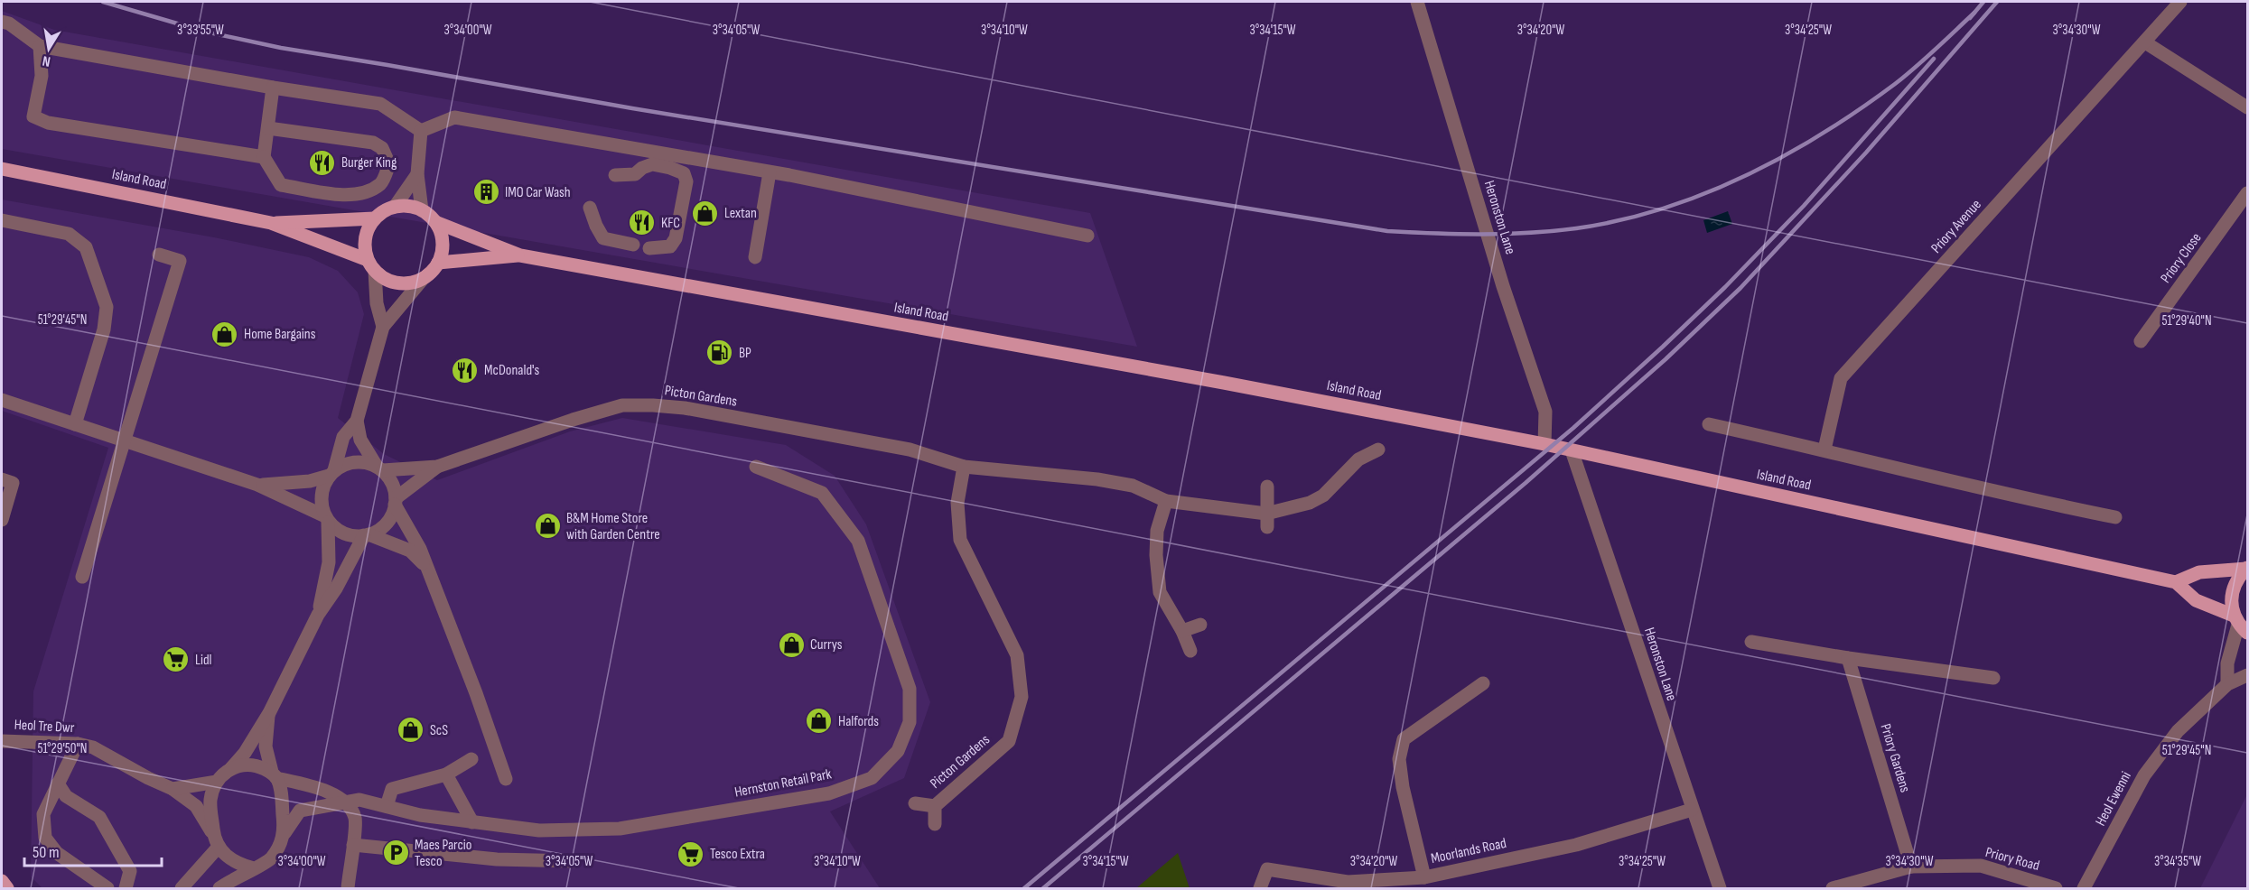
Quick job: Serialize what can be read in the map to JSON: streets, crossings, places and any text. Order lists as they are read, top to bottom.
{
  "streets": {
    "main road": ["Island Road"],
    "street": [
      "Heronston Lane",
      "Priory Avenue",
      "Priory Close",
      "Picton Gardens",
      "Heol Tre Dwr",
      "Priory Gardens",
      "Hernston Retail Park",
      "Heol Ewenni",
      "Moorlands Road",
      "Priory Road"
    ]
  },
  "crossings": [
    ["Island Road", "Heronston Lane"],
    ["Heronston Lane", "Moorlands Road"],
    ["Heol Tre Dwr", "Hernston Retail Park"],
    ["Priory Gardens", "Priory Road"]
  ],
  "places": {
    "restaurant": ["Burger King", "KFC", "McDonald's"],
    "building": ["IMO Car Wash"],
    "shop": [
      "Lextan",
      "Home Bargains",
      "B&M Home Store with Garden Centre",
      "Currys",
      "Halfords",
      "ScS"
    ],
    "fuel station": ["BP"],
    "supermarket": ["Lidl", "Tesco Extra"],
    "parking": ["Maes Parcio Tesco"]
  },
  "scale_bar": "50 m",
  "north": "bottom",
  "coordinates": [
    "3°33'55\"W",
    "3°34'00\"W",
    "3°34'05\"W",
    "3°34'10\"W",
    "3°34'15\"W",
    "3°34'20\"W",
    "3°34'25\"W",
    "3°34'30\"W",
    "51°29'45\"N",
    "51°29'40\"N",
    "51°29'50\"N",
    "3°34'35\"W"
  ]
}
